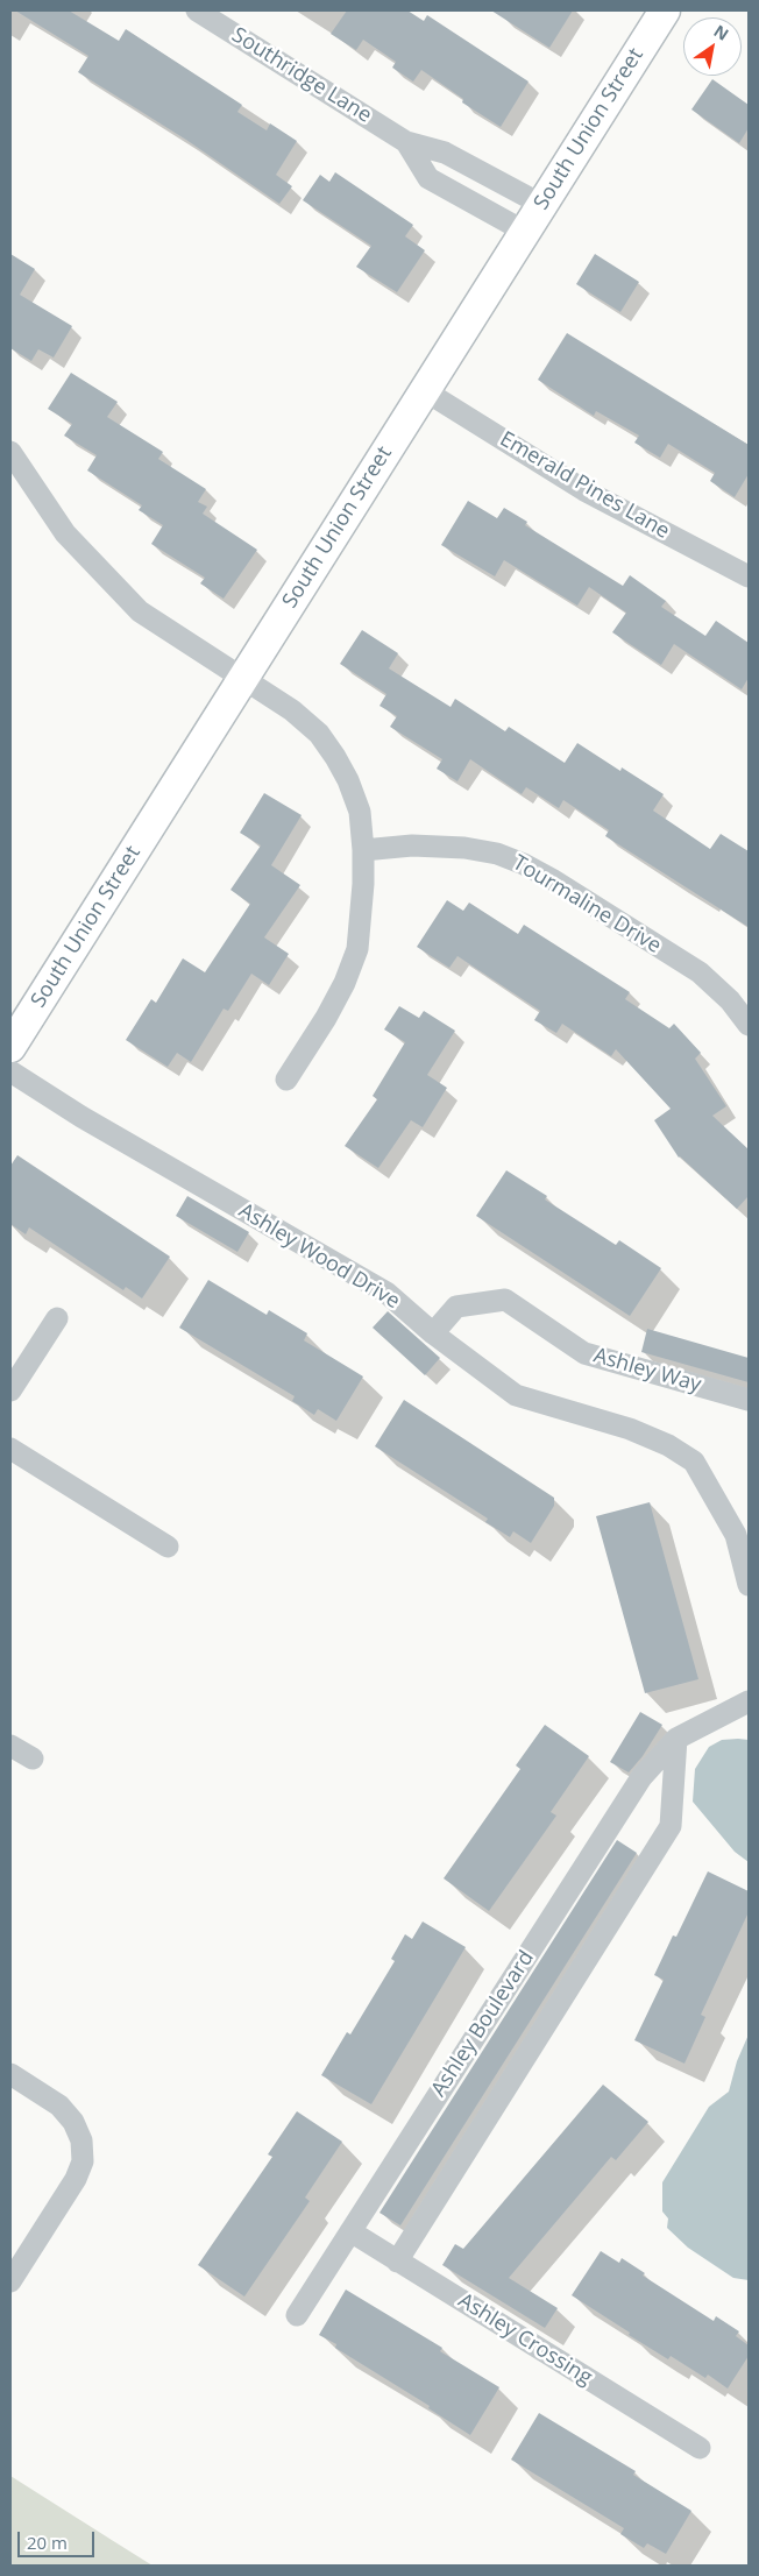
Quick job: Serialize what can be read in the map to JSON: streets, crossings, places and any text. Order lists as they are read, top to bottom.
{
  "streets": {
    "street": [
      "Southridge Lane",
      "South Union Street",
      "Emerald Pines Lane",
      "Tourmaline Drive",
      "Ashley Wood Drive",
      "Ashley Way",
      "Ashley Boulevard",
      "Ashley Crossing"
    ]
  },
  "crossings": [
    ["Southridge Lane", "South Union Street"],
    ["South Union Street", "Emerald Pines Lane"],
    ["Ashley Wood Drive", "Ashley Way"],
    ["Ashley Boulevard", "Ashley Crossing"]
  ],
  "scale_bar": "20 m",
  "north": "top right"
}
